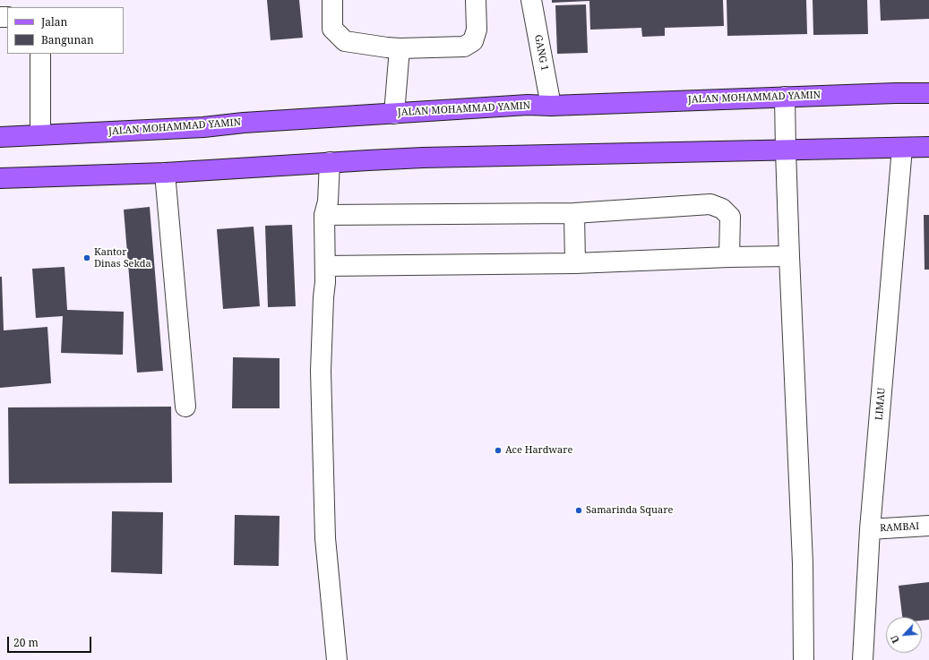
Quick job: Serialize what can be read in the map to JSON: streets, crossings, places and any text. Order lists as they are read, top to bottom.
{
  "streets": {
    "main road": ["JALAN MOHAMMAD YAMIN"],
    "street": ["GANG 1", "LIMAU", "RAMBAI"]
  },
  "crossings": [
    ["GANG 1", "JALAN MOHAMMAD YAMIN"],
    ["LIMAU", "RAMBAI"]
  ],
  "places": ["Kantor Dinas Sekda", "Ace Hardware", "Samarinda Square"],
  "legend": ["Jalan", "Bangunan"],
  "scale_bar": "20 m",
  "north": "bottom left"
}
